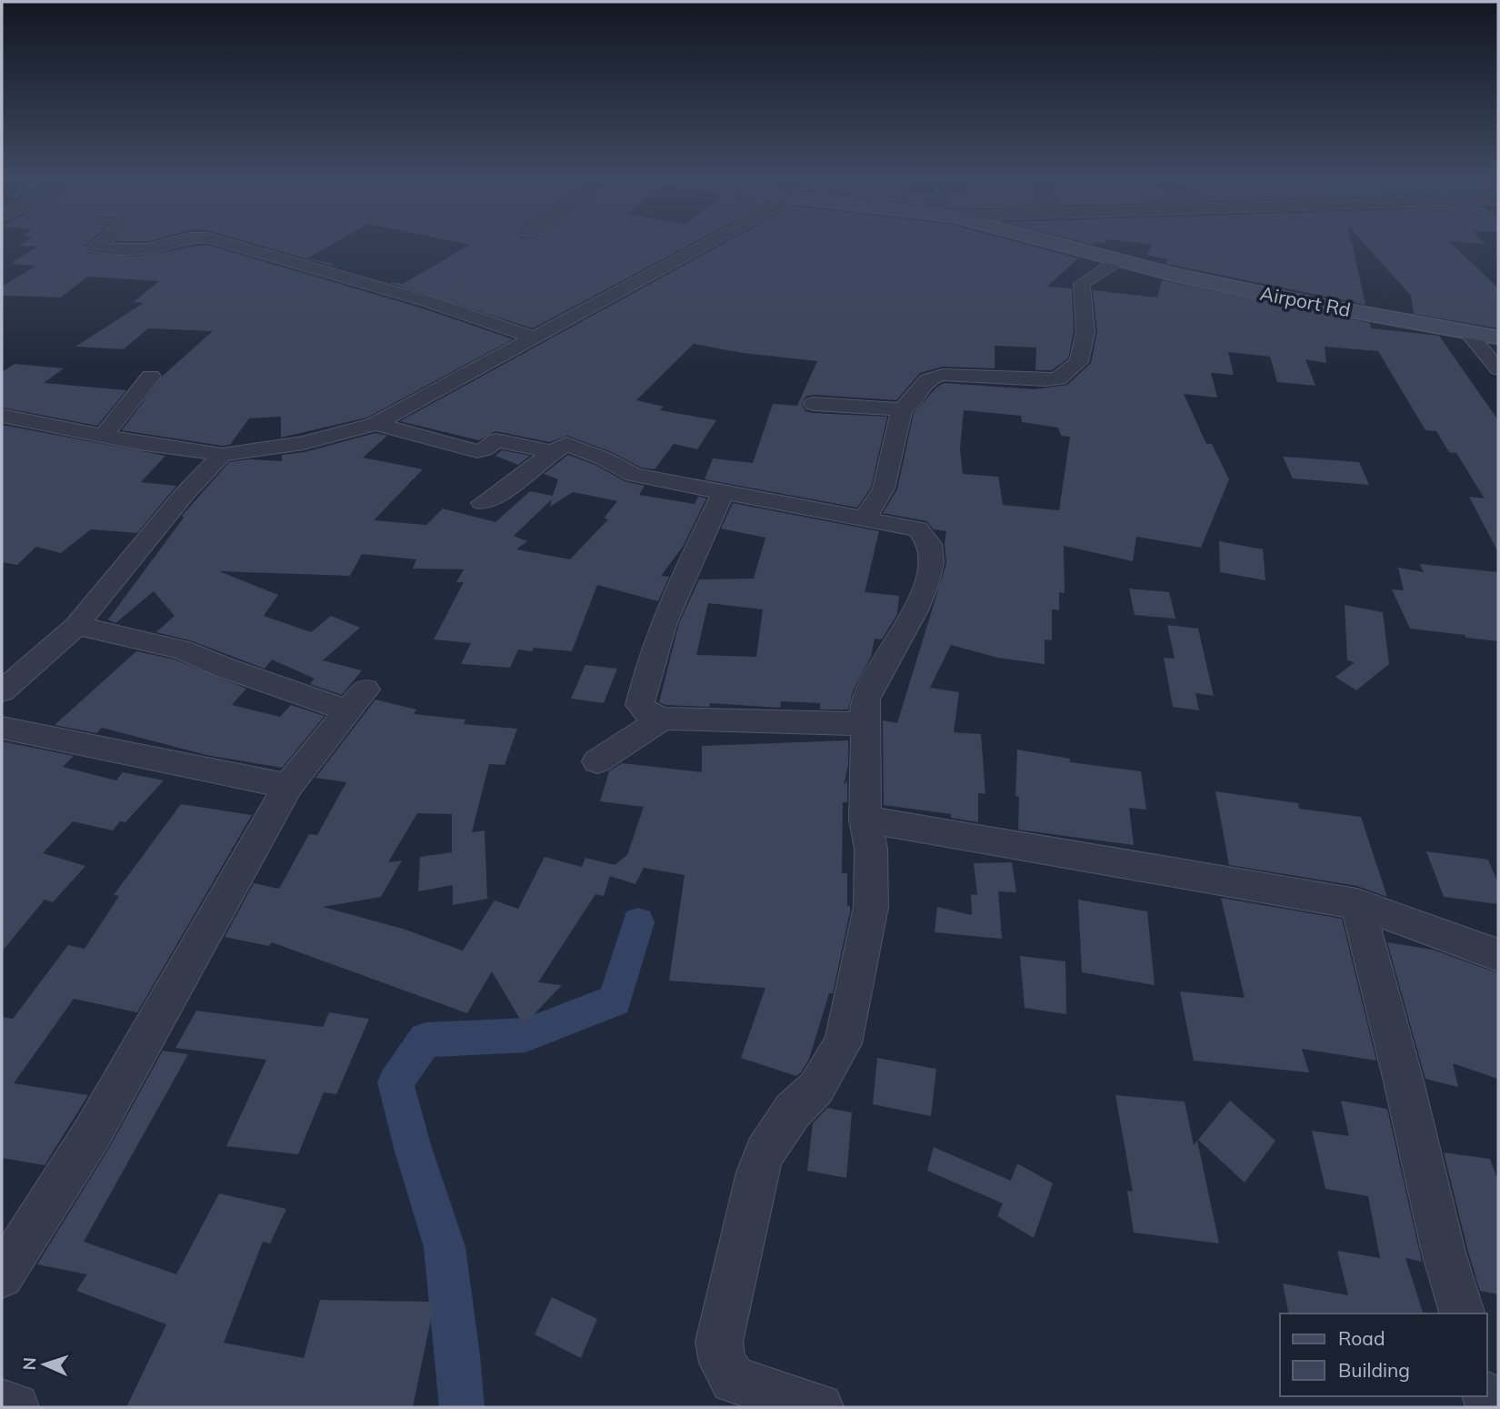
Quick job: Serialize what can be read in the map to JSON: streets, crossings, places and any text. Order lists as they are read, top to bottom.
{
  "streets": {
    "main road": ["Airport Rd"]
  },
  "legend": ["Road", "Building"],
  "north": "left"
}
